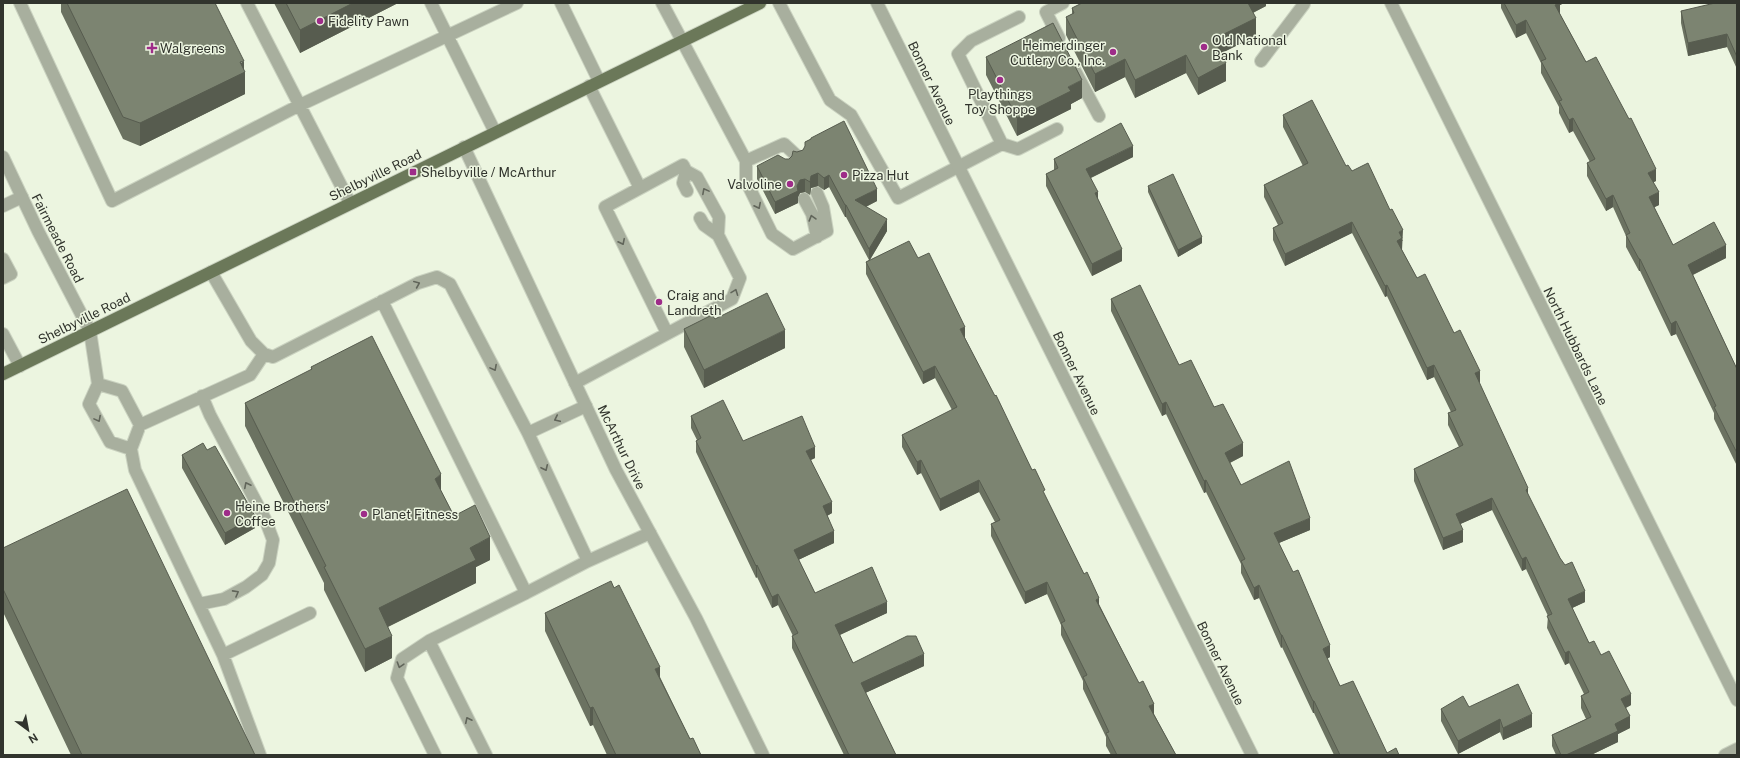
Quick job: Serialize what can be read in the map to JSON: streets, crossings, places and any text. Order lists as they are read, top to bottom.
{
  "streets": {
    "main road": ["Shelbyville Road"],
    "street": [
      "Bonner Avenue",
      "Fairmeade Road",
      "North Hubbards Lane",
      "McArthur Drive"
    ]
  },
  "crossings": [
    ["Shelbyville Road", "Fairmeade Road"],
    ["Shelbyville Road", "McArthur Drive"]
  ],
  "places": {
    "other": [
      "Fidelity Pawn",
      "Old National Bank",
      "Heimerdinger Cutlery Co., Inc.",
      "Playthings Toy Shoppe",
      "Pizza Hut",
      "Valvoline",
      "Craig and Landreth",
      "Heine Brothers' Coffee",
      "Planet Fitness"
    ],
    "health": ["Walgreens"],
    "transit": ["Shelbyville / McArthur"]
  },
  "north": "bottom right"
}
